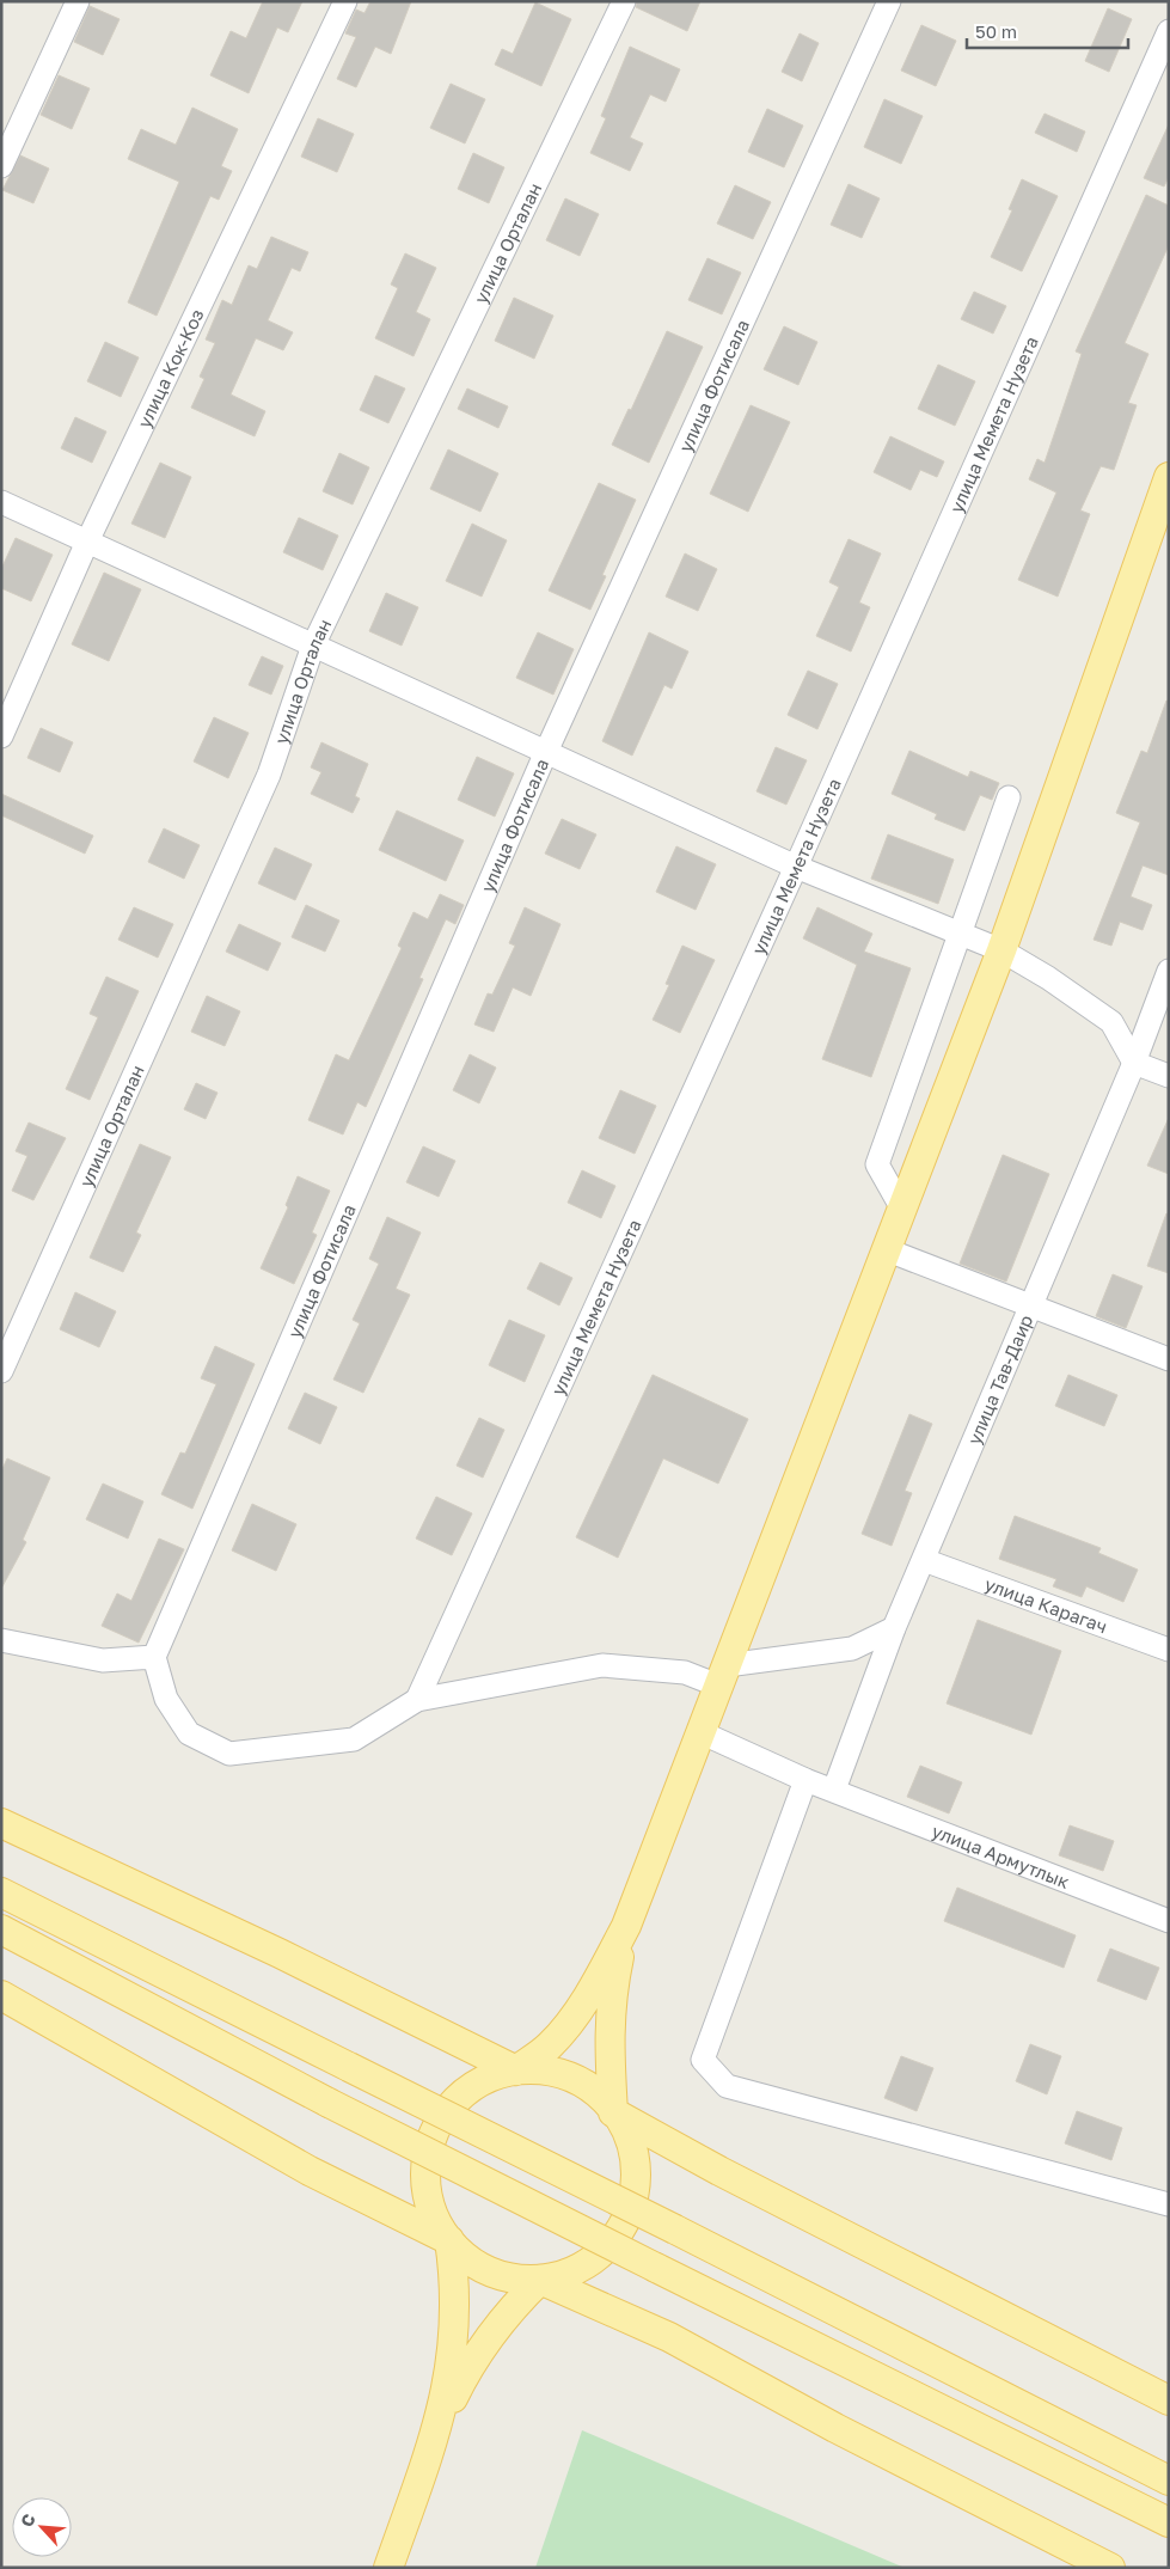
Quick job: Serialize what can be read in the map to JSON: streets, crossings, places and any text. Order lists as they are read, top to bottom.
{
  "streets": {
    "street": [
      "улица Орталан",
      "улица Кок-Коз",
      "улица Фотисала",
      "улица Мемета Нузета",
      "улица Тав-Даир",
      "улица Карагач",
      "улица Армутлык"
    ]
  },
  "crossings": [
    ["улица Тав-Даир", "улица Карагач"],
    ["улица Тав-Даир", "улица Армутлык"]
  ],
  "scale_bar": "50 m",
  "north": "top left"
}
